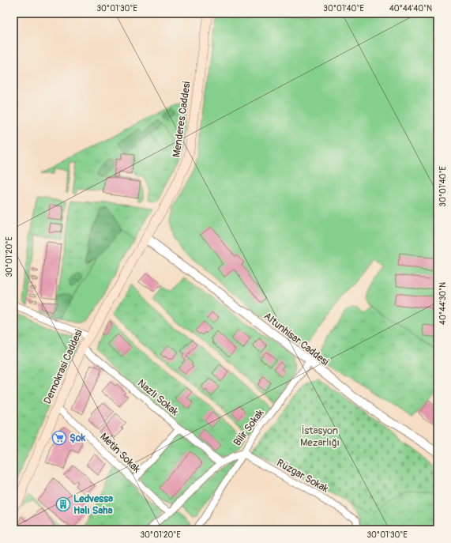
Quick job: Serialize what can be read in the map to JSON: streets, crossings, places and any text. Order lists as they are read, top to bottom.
{
  "streets": {
    "main road": ["Menderes Caddesi", "Demokrasi Caddesi"],
    "street": [
      "Altunhisar Caddesi",
      "Nazlı Sokak",
      "Bilir Sokak",
      "Metin Sokak",
      "Rüzgar Sokak"
    ]
  },
  "crossings": [
    ["Menderes Caddesi", "Altunhisar Caddesi"],
    ["Menderes Caddesi", "Demokrasi Caddesi"],
    ["Altunhisar Caddesi", "Demokrasi Caddesi"],
    ["Altunhisar Caddesi", "Bilir Sokak"],
    ["Demokrasi Caddesi", "Nazlı Sokak"],
    ["Demokrasi Caddesi", "Metin Sokak"],
    ["Nazlı Sokak", "Bilir Sokak"],
    ["Bilir Sokak", "Metin Sokak"],
    ["Bilir Sokak", "Rüzgar Sokak"]
  ],
  "parks": ["İstasyon Mezarlığı"],
  "places": {
    "supermarket": ["Şok"],
    "building": ["Ledvessa Halı Saha"]
  },
  "coordinates": [
    "30°01'30\"E",
    "30°01'40\"E",
    "40°44'40\"N",
    "30°01'20\"E",
    "40°44'30\"N"
  ]
}
